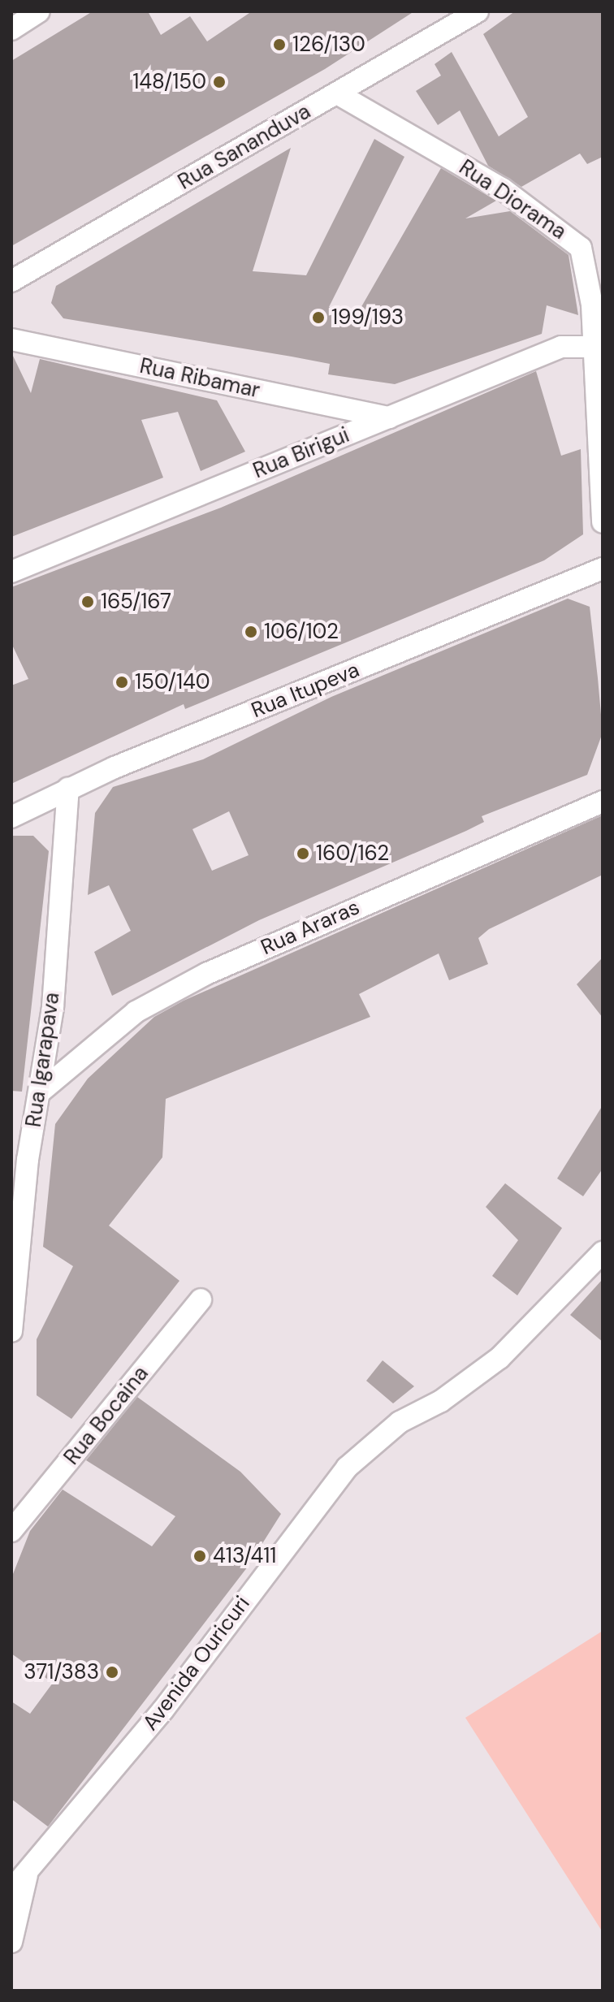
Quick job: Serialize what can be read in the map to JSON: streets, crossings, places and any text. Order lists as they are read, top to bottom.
{
  "streets": {
    "street": [
      "Rua Sananduva",
      "Rua Diorama",
      "Rua Ribamar",
      "Rua Birigui",
      "Rua Itupeva",
      "Rua Araras",
      "Rua Igarapava",
      "Rua Bocaina",
      "Avenida Ouricuri"
    ]
  },
  "crossings": [
    ["Rua Sananduva", "Rua Diorama"],
    ["Rua Diorama", "Rua Birigui"],
    ["Rua Ribamar", "Rua Birigui"],
    ["Rua Itupeva", "Rua Igarapava"],
    ["Rua Araras", "Rua Igarapava"]
  ],
  "places": [
    "126/130",
    "148/150",
    "199/193",
    "165/167",
    "106/102",
    "150/140",
    "160/162",
    "413/411",
    "371/383"
  ]
}
